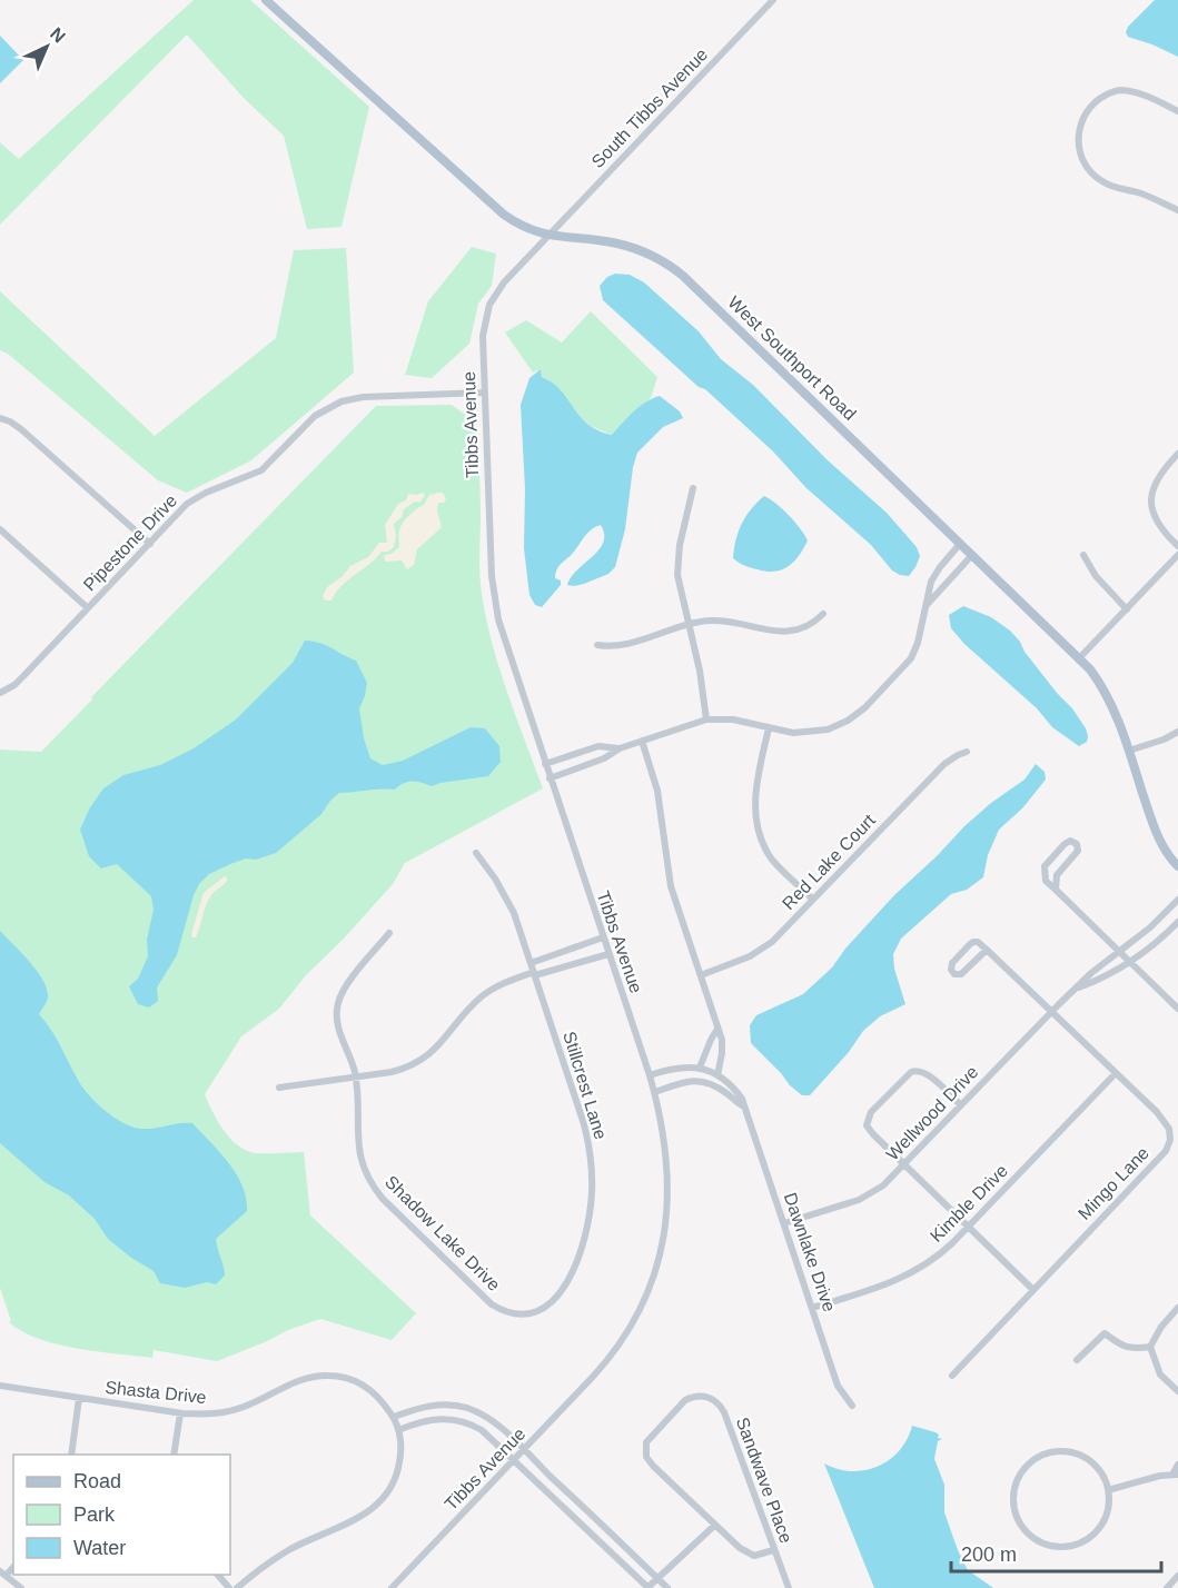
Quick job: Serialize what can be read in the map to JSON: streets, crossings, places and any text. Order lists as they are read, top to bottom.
{
  "streets": {
    "main road": ["West Southport Road"],
    "street": [
      "South Tibbs Avenue",
      "Tibbs Avenue",
      "Pipestone Drive",
      "Red Lake Court",
      "Stillcrest Lane",
      "Wellwood Drive",
      "Mingo Lane",
      "Kimble Drive",
      "Shadow Lake Drive",
      "Dawnlake Drive",
      "Shasta Drive",
      "Sandwave Place"
    ]
  },
  "crossings": [
    ["South Tibbs Avenue", "West Southport Road"],
    ["South Tibbs Avenue", "Tibbs Avenue"],
    ["West Southport Road", "Tibbs Avenue"],
    ["Tibbs Avenue", "Pipestone Drive"],
    ["Tibbs Avenue", "Dawnlake Drive"],
    ["Stillcrest Lane", "Shadow Lake Drive"],
    ["Wellwood Drive", "Mingo Lane"],
    ["Wellwood Drive", "Dawnlake Drive"],
    ["Mingo Lane", "Kimble Drive"],
    ["Kimble Drive", "Dawnlake Drive"]
  ],
  "legend": ["Road", "Park", "Water"],
  "scale_bar": "200 m",
  "north": "top right"
}
